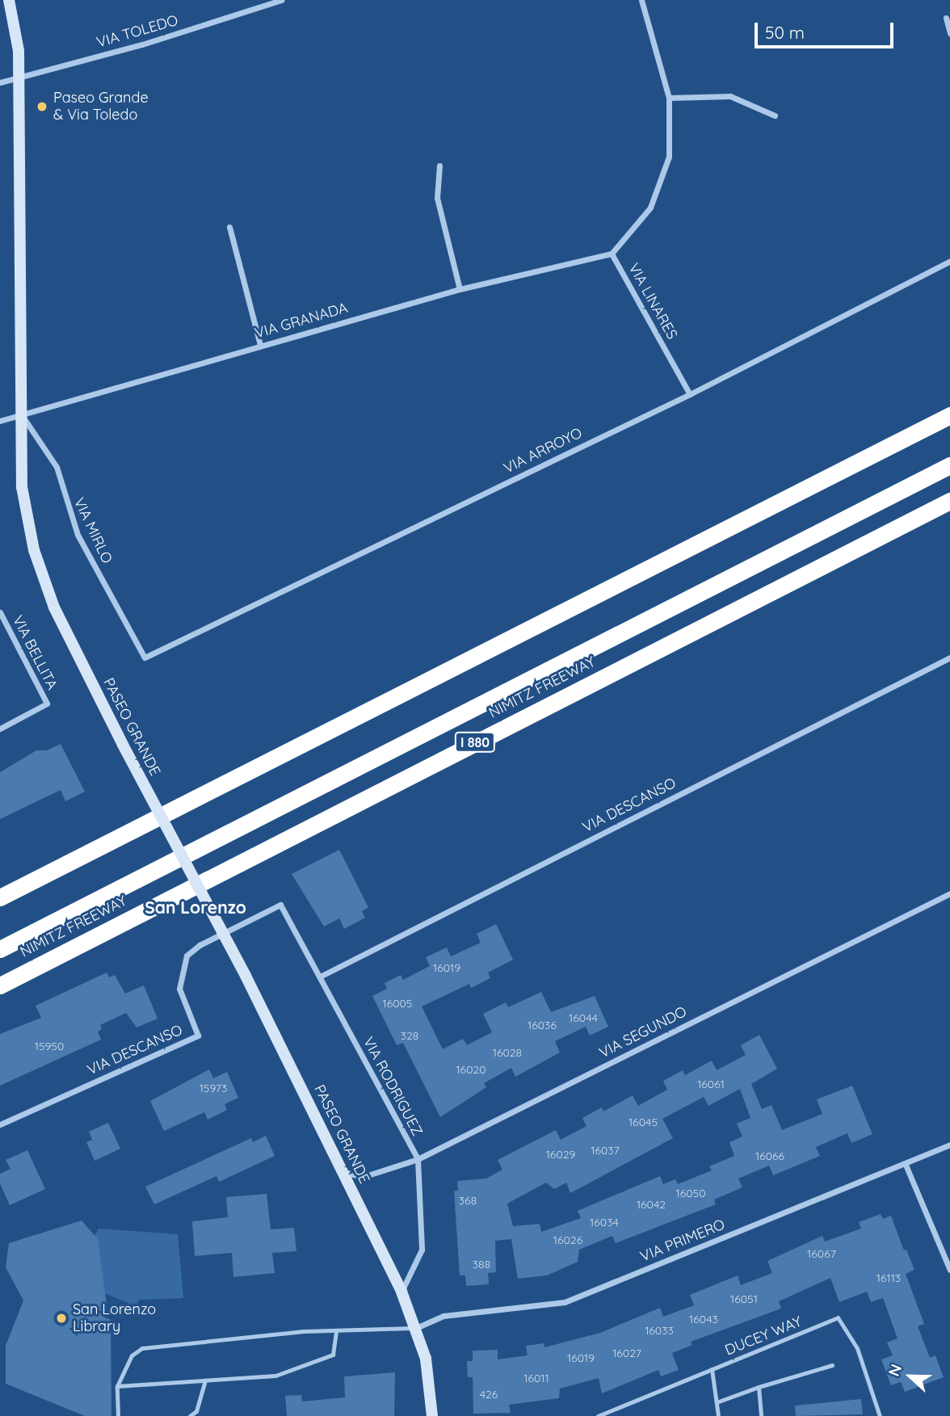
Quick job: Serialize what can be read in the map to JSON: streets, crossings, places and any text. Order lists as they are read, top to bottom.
{
  "streets": {
    "highway": ["NIMITZ FREEWAY", "I 880"],
    "street": [
      "VIA TOLEDO",
      "VIA LINARES",
      "VIA GRANADA",
      "VIA ARROYO",
      "VIA MIRLO",
      "VIA BELLITA",
      "PASEO GRANDE",
      "VIA DESCANSO",
      "VIA SEGUNDO",
      "VIA RODRIGUEZ",
      "VIA PRIMERO"
    ],
    "lane": ["DUCEY WAY"]
  },
  "crossings": [
    ["VIA TOLEDO", "PASEO GRANDE"],
    ["VIA LINARES", "VIA GRANADA"],
    ["VIA LINARES", "VIA ARROYO"],
    ["VIA GRANADA", "VIA MIRLO"],
    ["VIA GRANADA", "PASEO GRANDE"],
    ["VIA ARROYO", "VIA MIRLO"],
    ["VIA MIRLO", "PASEO GRANDE"],
    ["PASEO GRANDE", "VIA SEGUNDO"],
    ["PASEO GRANDE", "VIA RODRIGUEZ"],
    ["PASEO GRANDE", "VIA PRIMERO"],
    ["VIA DESCANSO", "VIA RODRIGUEZ"],
    ["VIA SEGUNDO", "VIA RODRIGUEZ"]
  ],
  "districts": ["San Lorenzo"],
  "places": ["Paseo Grande & Via Toledo", "San Lorenzo Library"],
  "house_numbers": [
    "16019",
    "16005",
    "16044",
    "16036",
    "328",
    "15950",
    "16028",
    "16020",
    "16061",
    "15973",
    "16045",
    "16037",
    "16029",
    "16066",
    "16050",
    "368",
    "16042",
    "16034",
    "16026",
    "16067",
    "388",
    "16113",
    "16051",
    "16043",
    "16033",
    "16027",
    "16019",
    "16011",
    "426"
  ],
  "scale_bar": "50 m",
  "north": "left"
}
